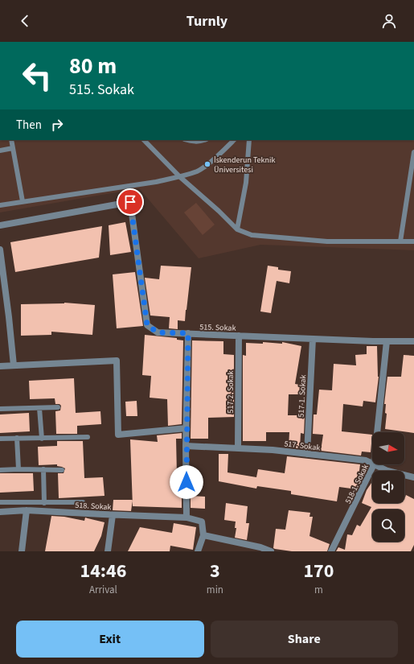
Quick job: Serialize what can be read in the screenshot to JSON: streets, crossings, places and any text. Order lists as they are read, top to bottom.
{
  "streets": {
    "street": [
      "515. Sokak",
      "517-2. Sokak",
      "517-1. Sokak",
      "517. Sokak",
      "518-1. Sokak",
      "518. Sokak"
    ]
  },
  "crossings": [
    ["515. Sokak", "517-2. Sokak"],
    ["515. Sokak", "517-1. Sokak"],
    ["515. Sokak", "518-1. Sokak"],
    ["517-2. Sokak", "517. Sokak"],
    ["517-1. Sokak", "517. Sokak"],
    ["517. Sokak", "518-1. Sokak"]
  ],
  "places": ["İskenderun Teknik Üniversitesi"],
  "north": "right",
  "page": {
    "header": "Turnly",
    "turn": ["80 m", "515. Sokak"],
    "then": "Then",
    "eta": [
      "14:46",
      "Arrival",
      "3",
      "min",
      "170",
      "m"
    ],
    "buttons": ["Exit", "Share"]
  }
}
